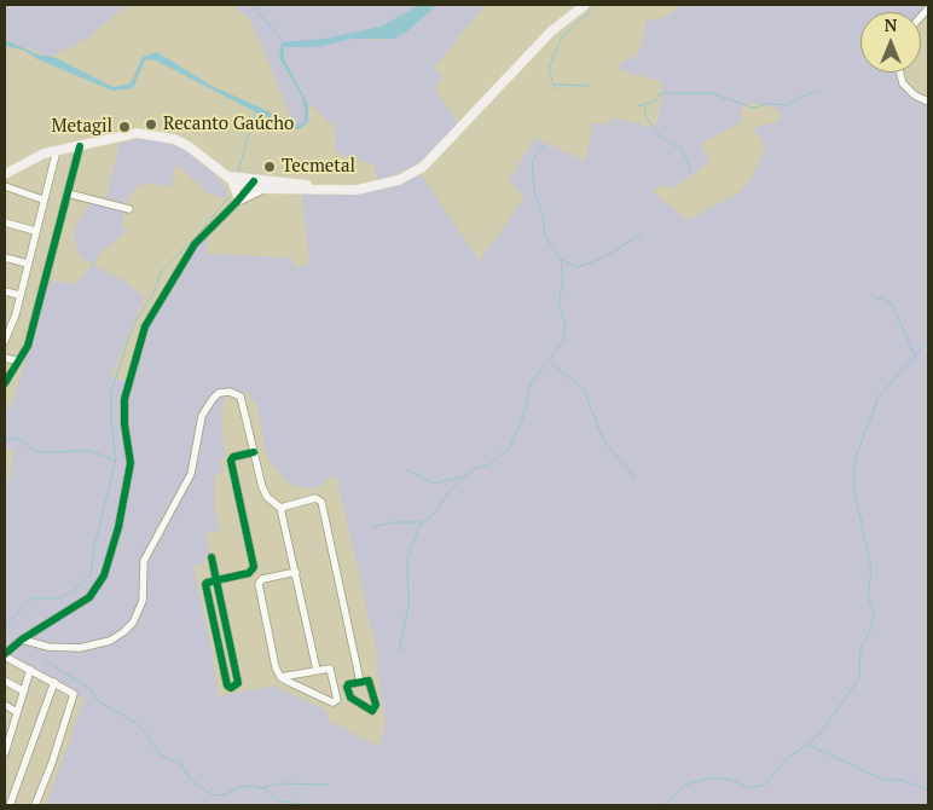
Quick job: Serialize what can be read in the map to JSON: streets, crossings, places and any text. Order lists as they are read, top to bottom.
{
  "places": ["Recanto Gaúcho", "Metagil", "Tecmetal"],
  "north": "top"
}
